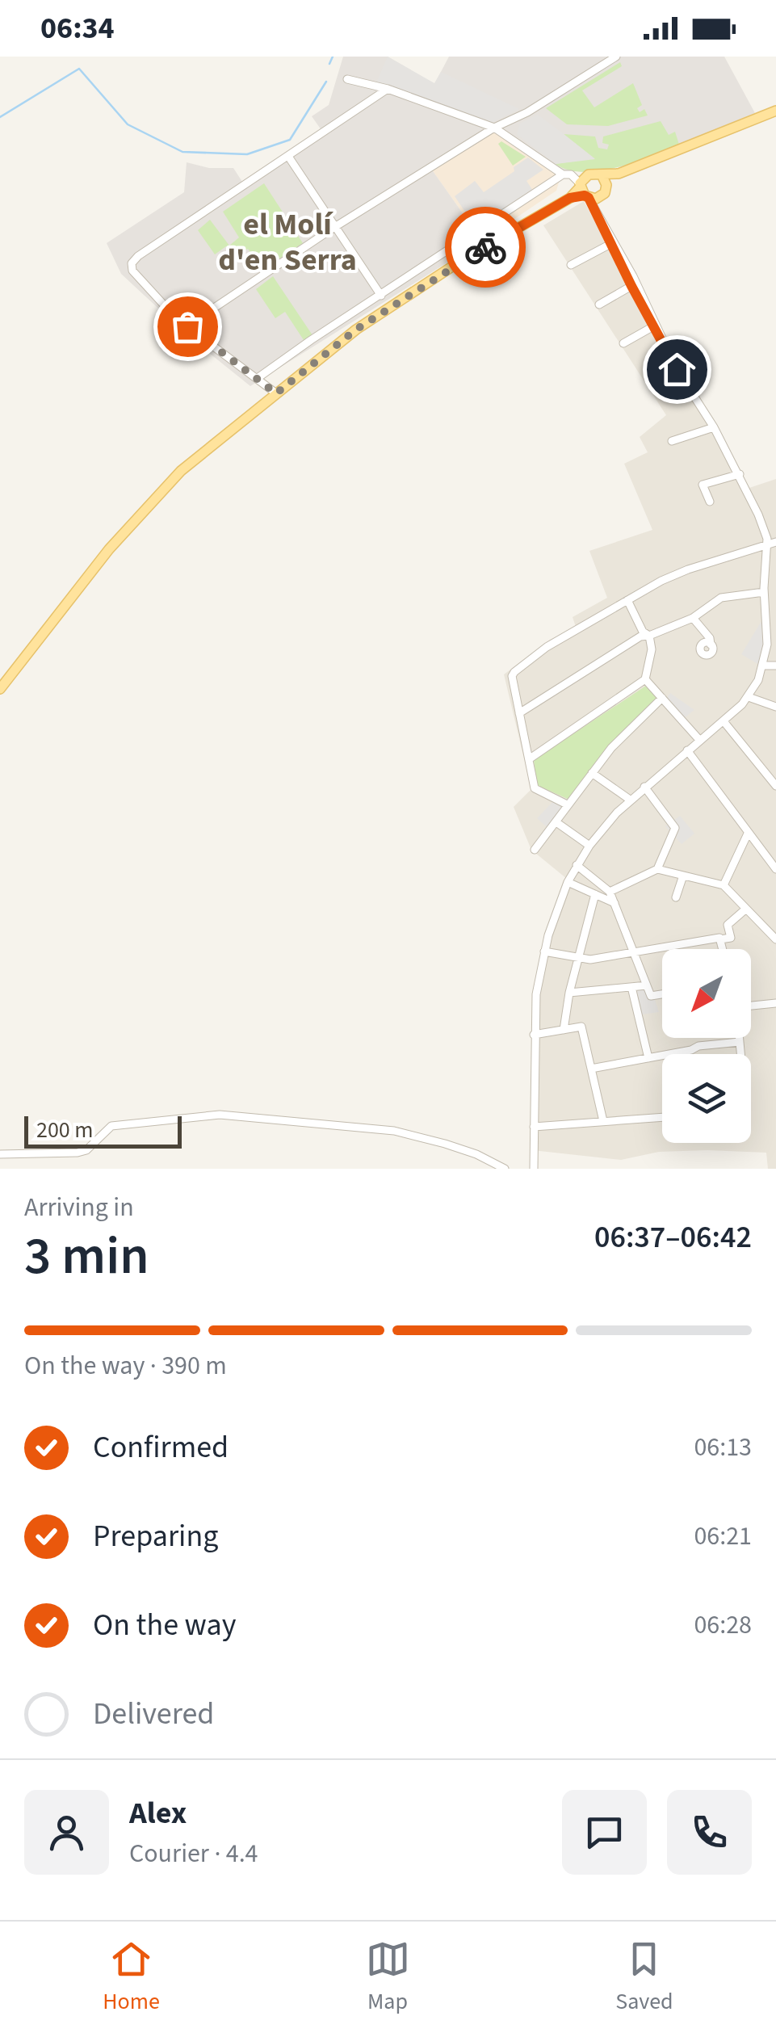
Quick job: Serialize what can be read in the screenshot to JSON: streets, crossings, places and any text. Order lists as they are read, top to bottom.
{
  "districts": ["el Molí d'en Serra"],
  "scale_bar": "200 m",
  "north": "bottom left",
  "page": {
    "status": "06:34",
    "scale": "200 m",
    "heading": ["3 min", "Arriving in", "06:37–06:42"],
    "panel": ["Alex", "Courier · 4.4"],
    "bar": "On the way · 390 m",
    "list": [
      ["Confirmed", "06:13"],
      ["Preparing", "06:21"],
      ["On the way", "06:28"],
      "Delivered"
    ],
    "tabs": ["Home", "Map", "Saved"]
  }
}
